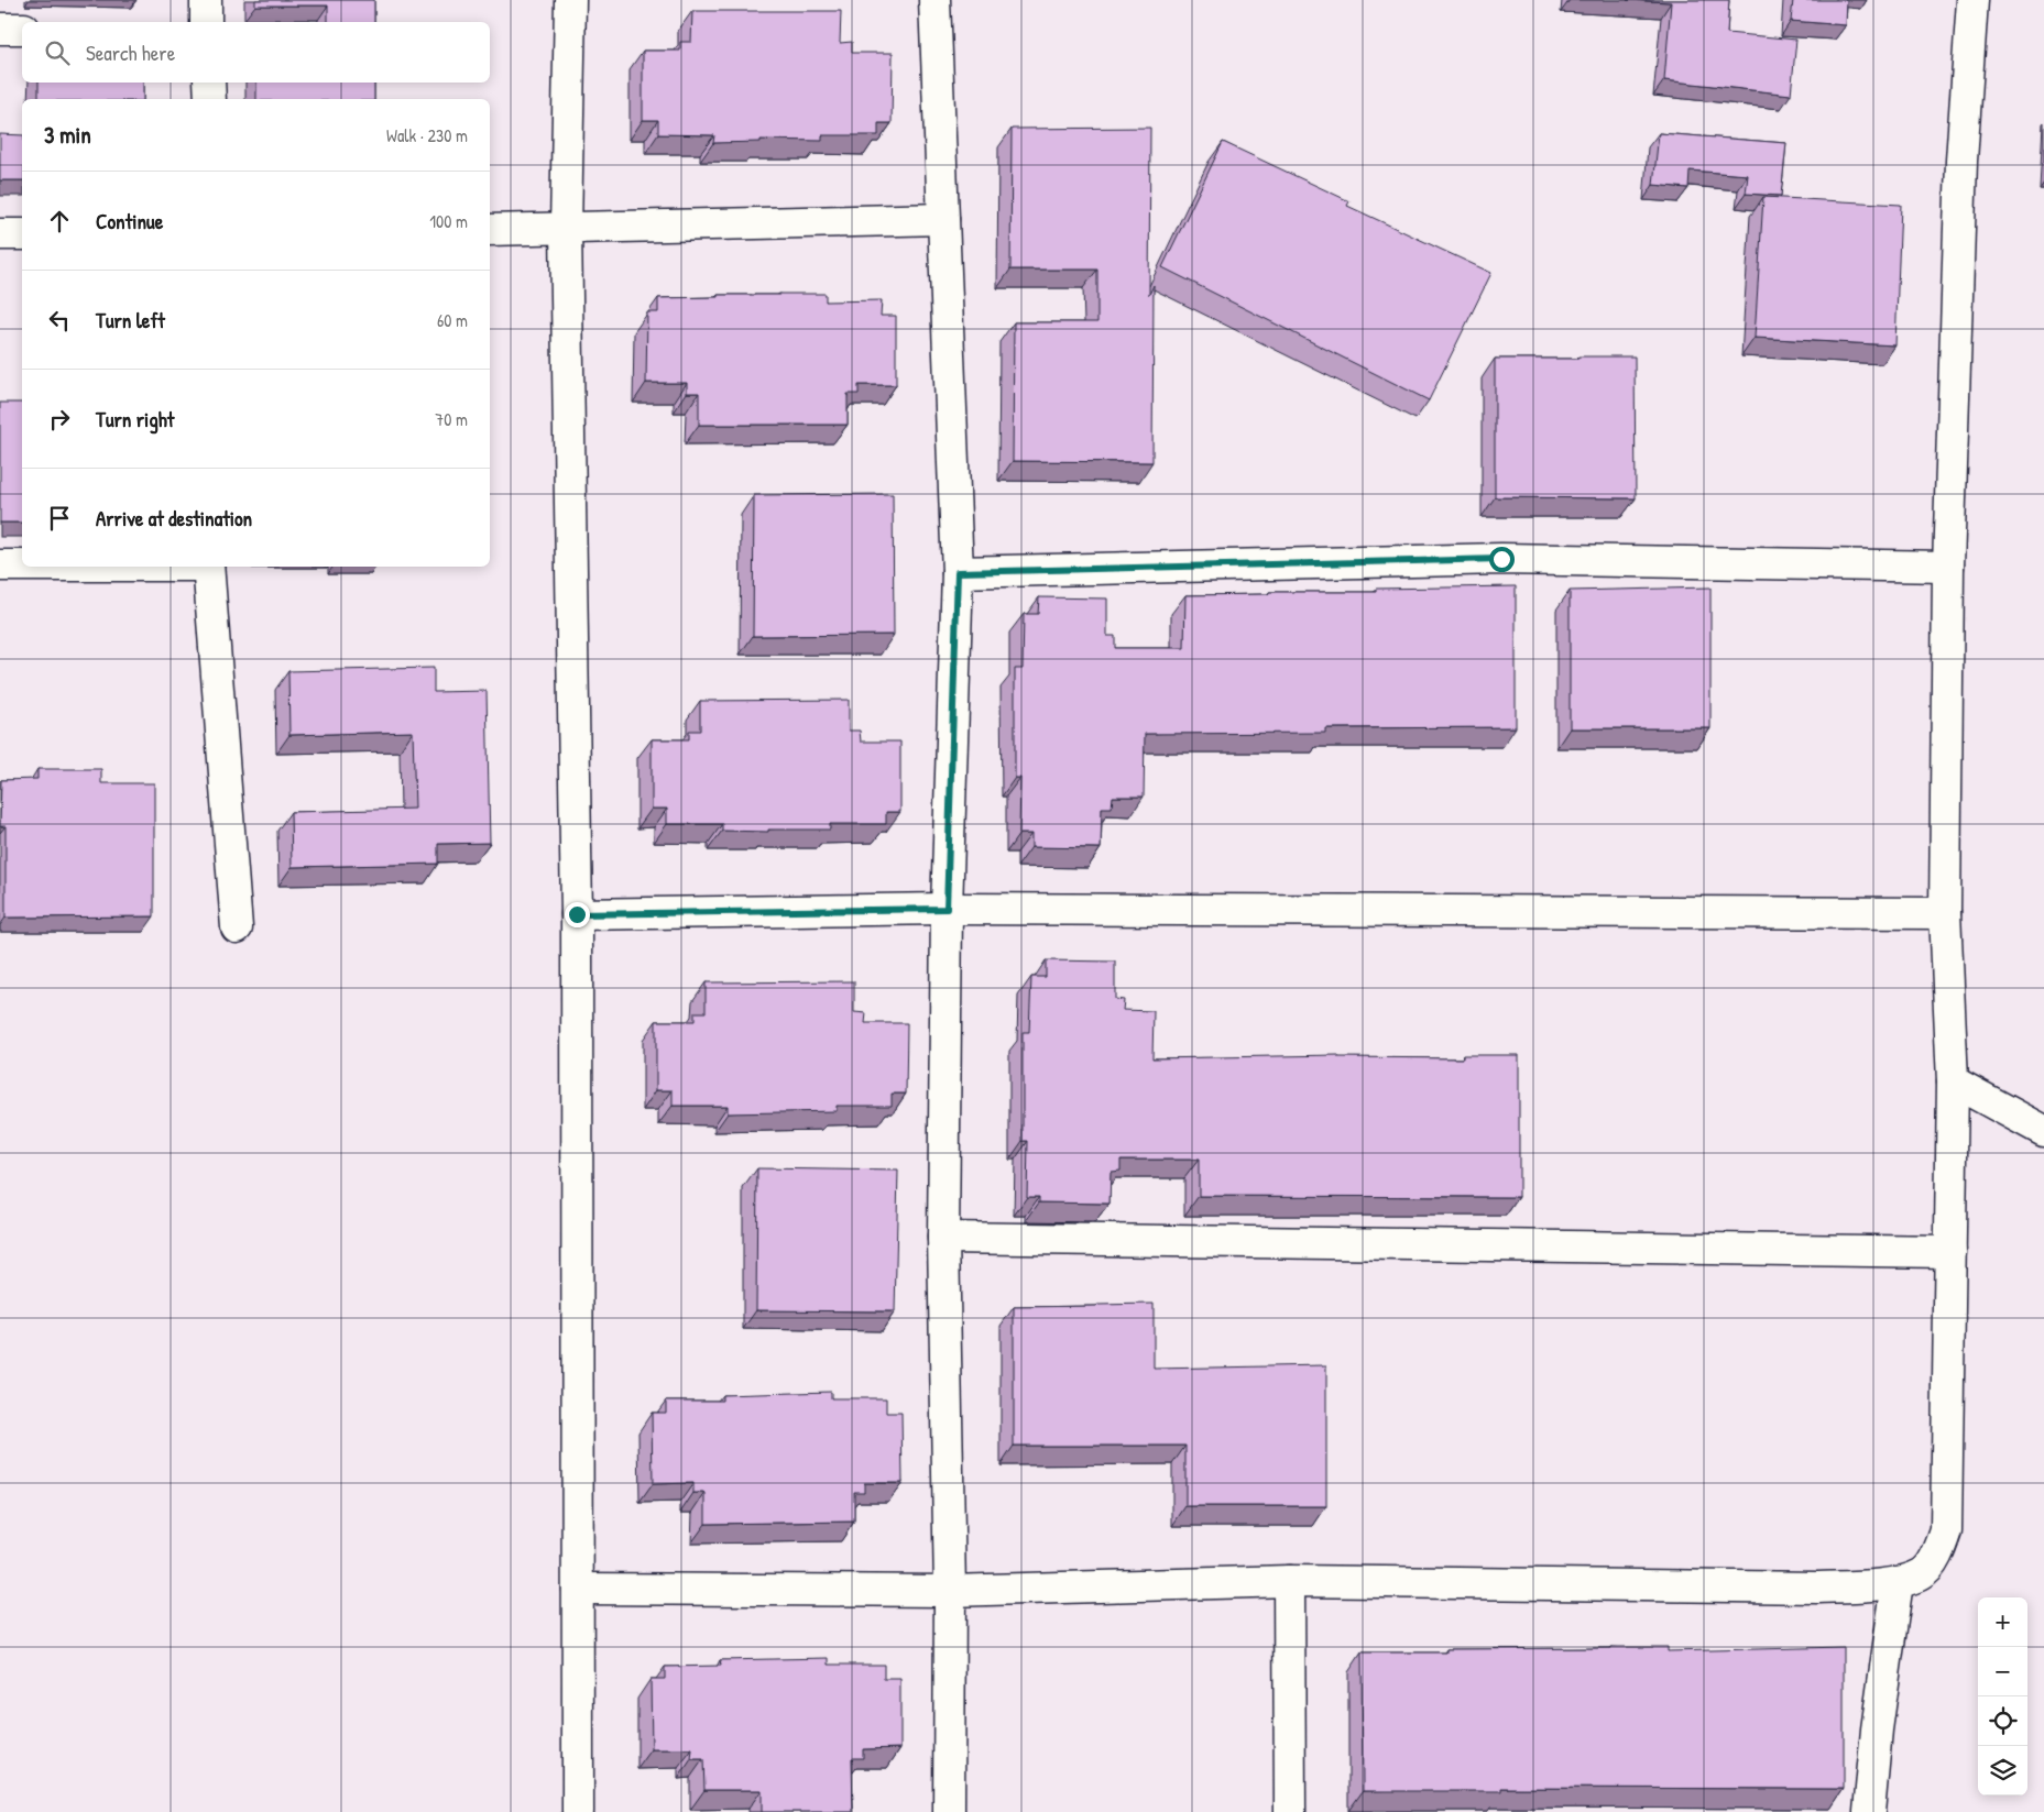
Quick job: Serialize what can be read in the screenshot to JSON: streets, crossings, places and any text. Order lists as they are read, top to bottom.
{
  "page": {
    "search": "Search here",
    "heading": ["3 min", "Walk · 230 m"],
    "list": [
      ["Continue", "100 m"],
      ["Turn left", "60 m"],
      ["Turn right", "70 m"],
      "Arrive at destination"
    ],
    "map_buttons": ["+", "−"]
  }
}
